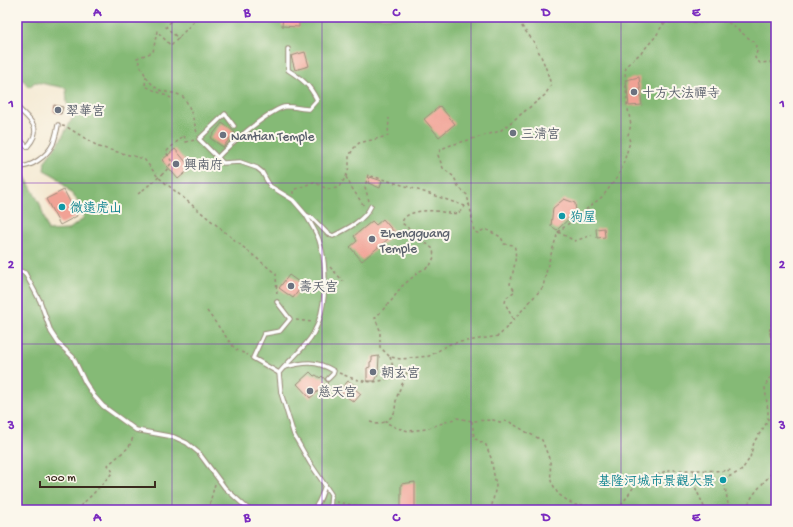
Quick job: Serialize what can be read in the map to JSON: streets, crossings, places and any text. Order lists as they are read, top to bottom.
{
  "places": [
    "十方大法禪寺",
    "翠華宮",
    "三清宮",
    "Nantian Temple",
    "興南府",
    "微遠虎山",
    "狗屋",
    "Zhengguang Temple",
    "壽天宮",
    "朝玄宮",
    "慈天宮",
    "基隆河城市景觀大景"
  ],
  "scale_bar": "100 m",
  "grid": {
    "columns": [
      "A",
      "B",
      "C",
      "D",
      "E"
    ],
    "rows": ["1", "2", "3"]
  }
}
